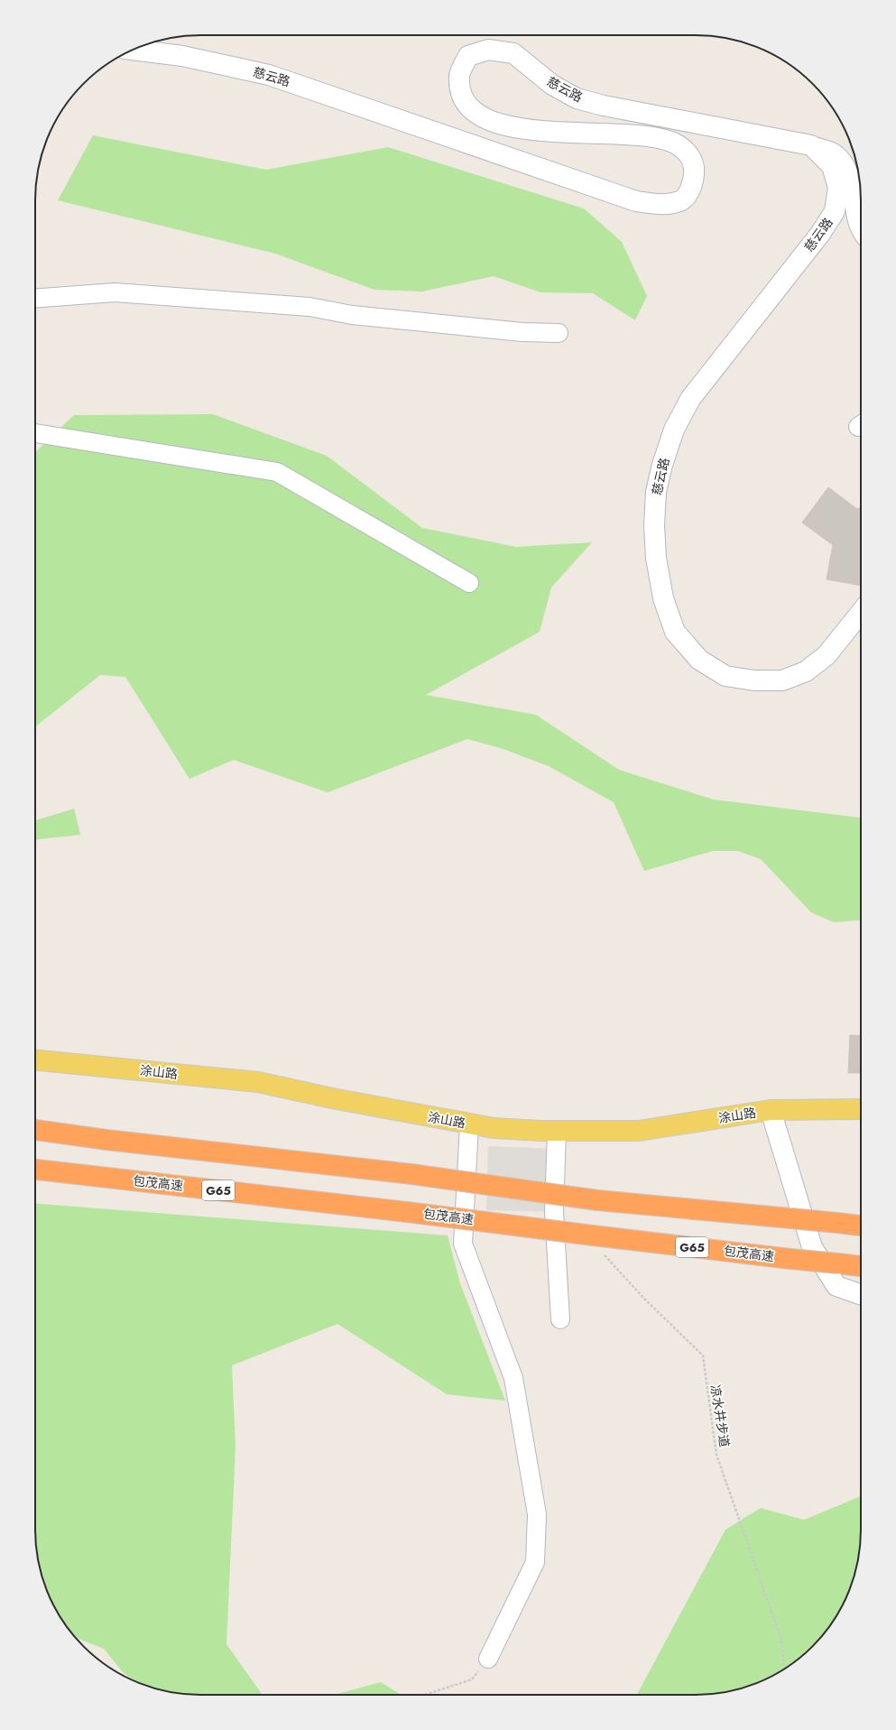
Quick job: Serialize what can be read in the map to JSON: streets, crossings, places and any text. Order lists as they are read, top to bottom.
{
  "streets": {
    "highway": ["包茂高速", "G65"],
    "main road": ["涂山路"],
    "street": ["慈云路"],
    "path": ["凉水井步道"]
  }
}
